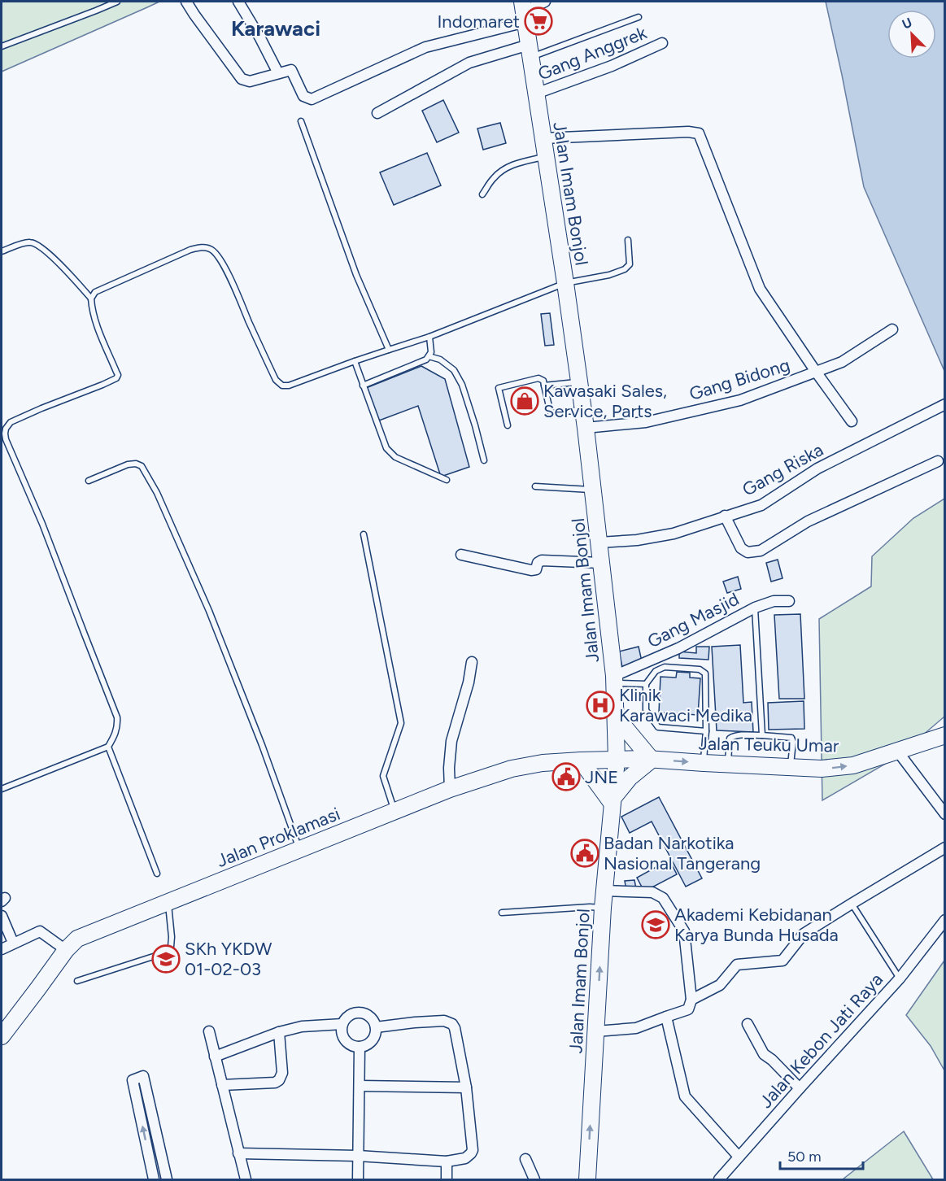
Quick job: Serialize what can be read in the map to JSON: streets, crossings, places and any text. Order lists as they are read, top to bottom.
{
  "streets": {
    "main road": ["Jalan Imam Bonjol", "Jalan Teuku Umar", "Jalan Proklamasi"],
    "street": [
      "Gang Anggrek",
      "Gang Bidong",
      "Gang Riska",
      "Gang Masjid",
      "Jalan Kebon Jati Raya"
    ]
  },
  "crossings": [
    ["Gang Anggrek", "Jalan Imam Bonjol"],
    ["Jalan Imam Bonjol", "Gang Bidong"],
    ["Jalan Imam Bonjol", "Gang Riska"],
    ["Jalan Imam Bonjol", "Gang Masjid"],
    ["Jalan Imam Bonjol", "Jalan Teuku Umar"],
    ["Jalan Imam Bonjol", "Jalan Proklamasi"],
    ["Jalan Teuku Umar", "Jalan Proklamasi"]
  ],
  "one_way": ["Jalan Teuku Umar"],
  "districts": ["Karawaci"],
  "places": {
    "supermarket": ["Indomaret"],
    "shop": ["Kawasaki Sales, Service, Parts"],
    "hospital": ["Klinik Karawaci Medika"],
    "public building": ["JNE", "Badan Narkotika Nasional Tangerang"],
    "school or university": ["Akademi Kebidanan Karya Bunda Husada", "SKh YKDW 01-02-03"]
  },
  "scale_bar": "50 m",
  "north": "top left"
}
